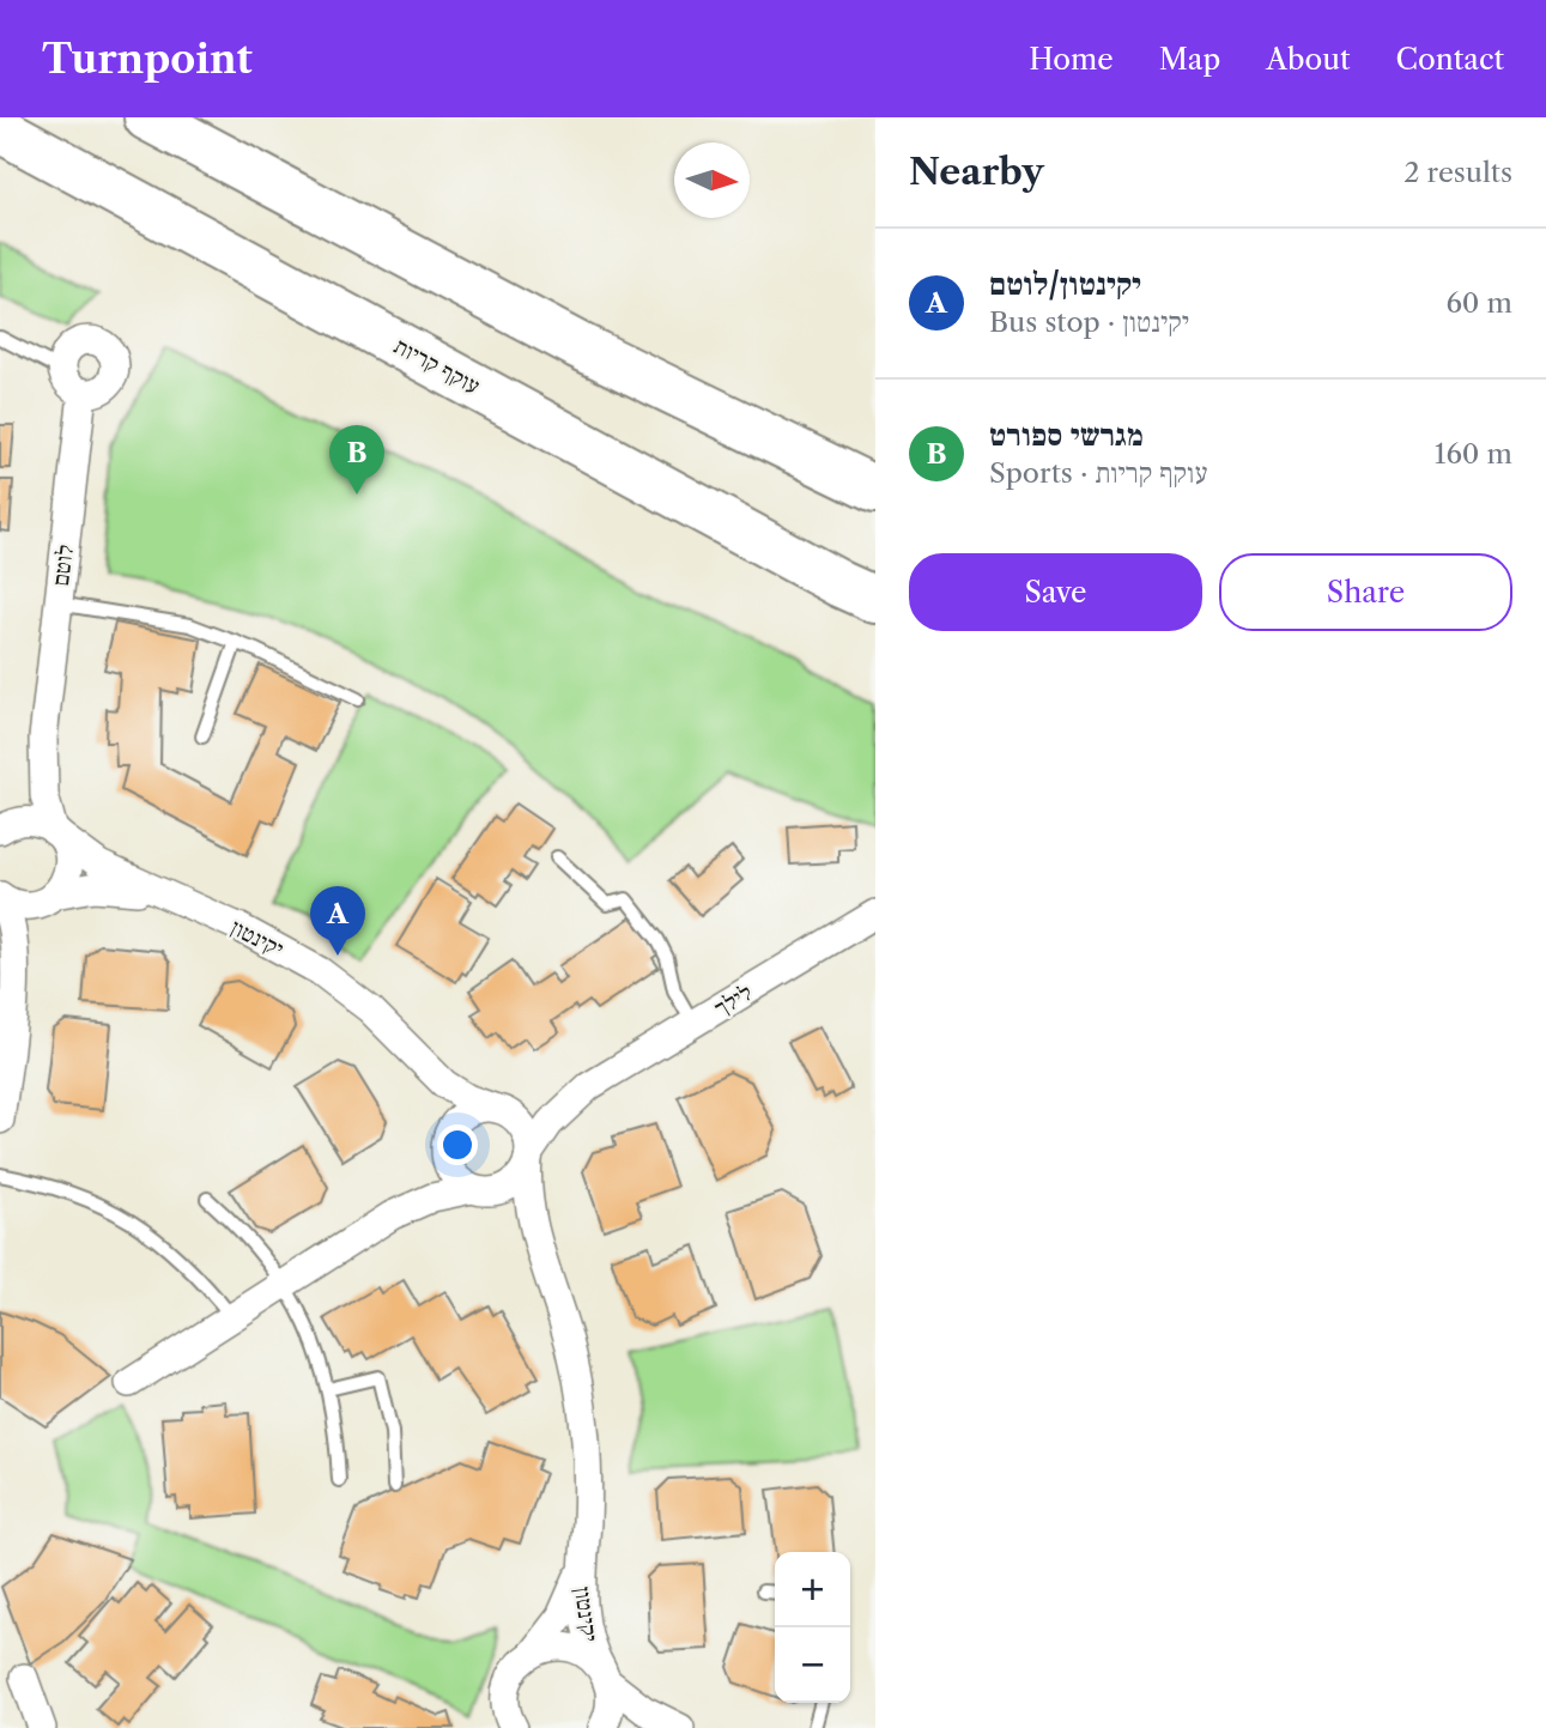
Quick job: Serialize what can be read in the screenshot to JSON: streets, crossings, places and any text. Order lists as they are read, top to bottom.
{
  "streets": {
    "highway": ["עוקף קריות"],
    "street": ["לוטם", "יקינטון", "לילך"]
  },
  "crossings": [
    ["לוטם", "יקינטון"],
    ["יקינטון", "לילך"]
  ],
  "north": "right",
  "page": {
    "header": "Turnpoint",
    "nav": [
      "Home",
      "Map",
      "About",
      "Contact"
    ],
    "heading": ["Nearby", "2 results"],
    "list": [
      {
        "mark": "A",
        "name": "יקינטון/לוטם",
        "note": "Bus stop · יקינטון",
        "value": "60 m"
      },
      {
        "mark": "B",
        "name": "מגרשי ספורט",
        "note": "Sports · עוקף קריות",
        "value": "160 m"
      }
    ],
    "pins": ["B", "A"],
    "buttons": ["Save", "Share"],
    "map_buttons": ["+", "−"]
  }
}
